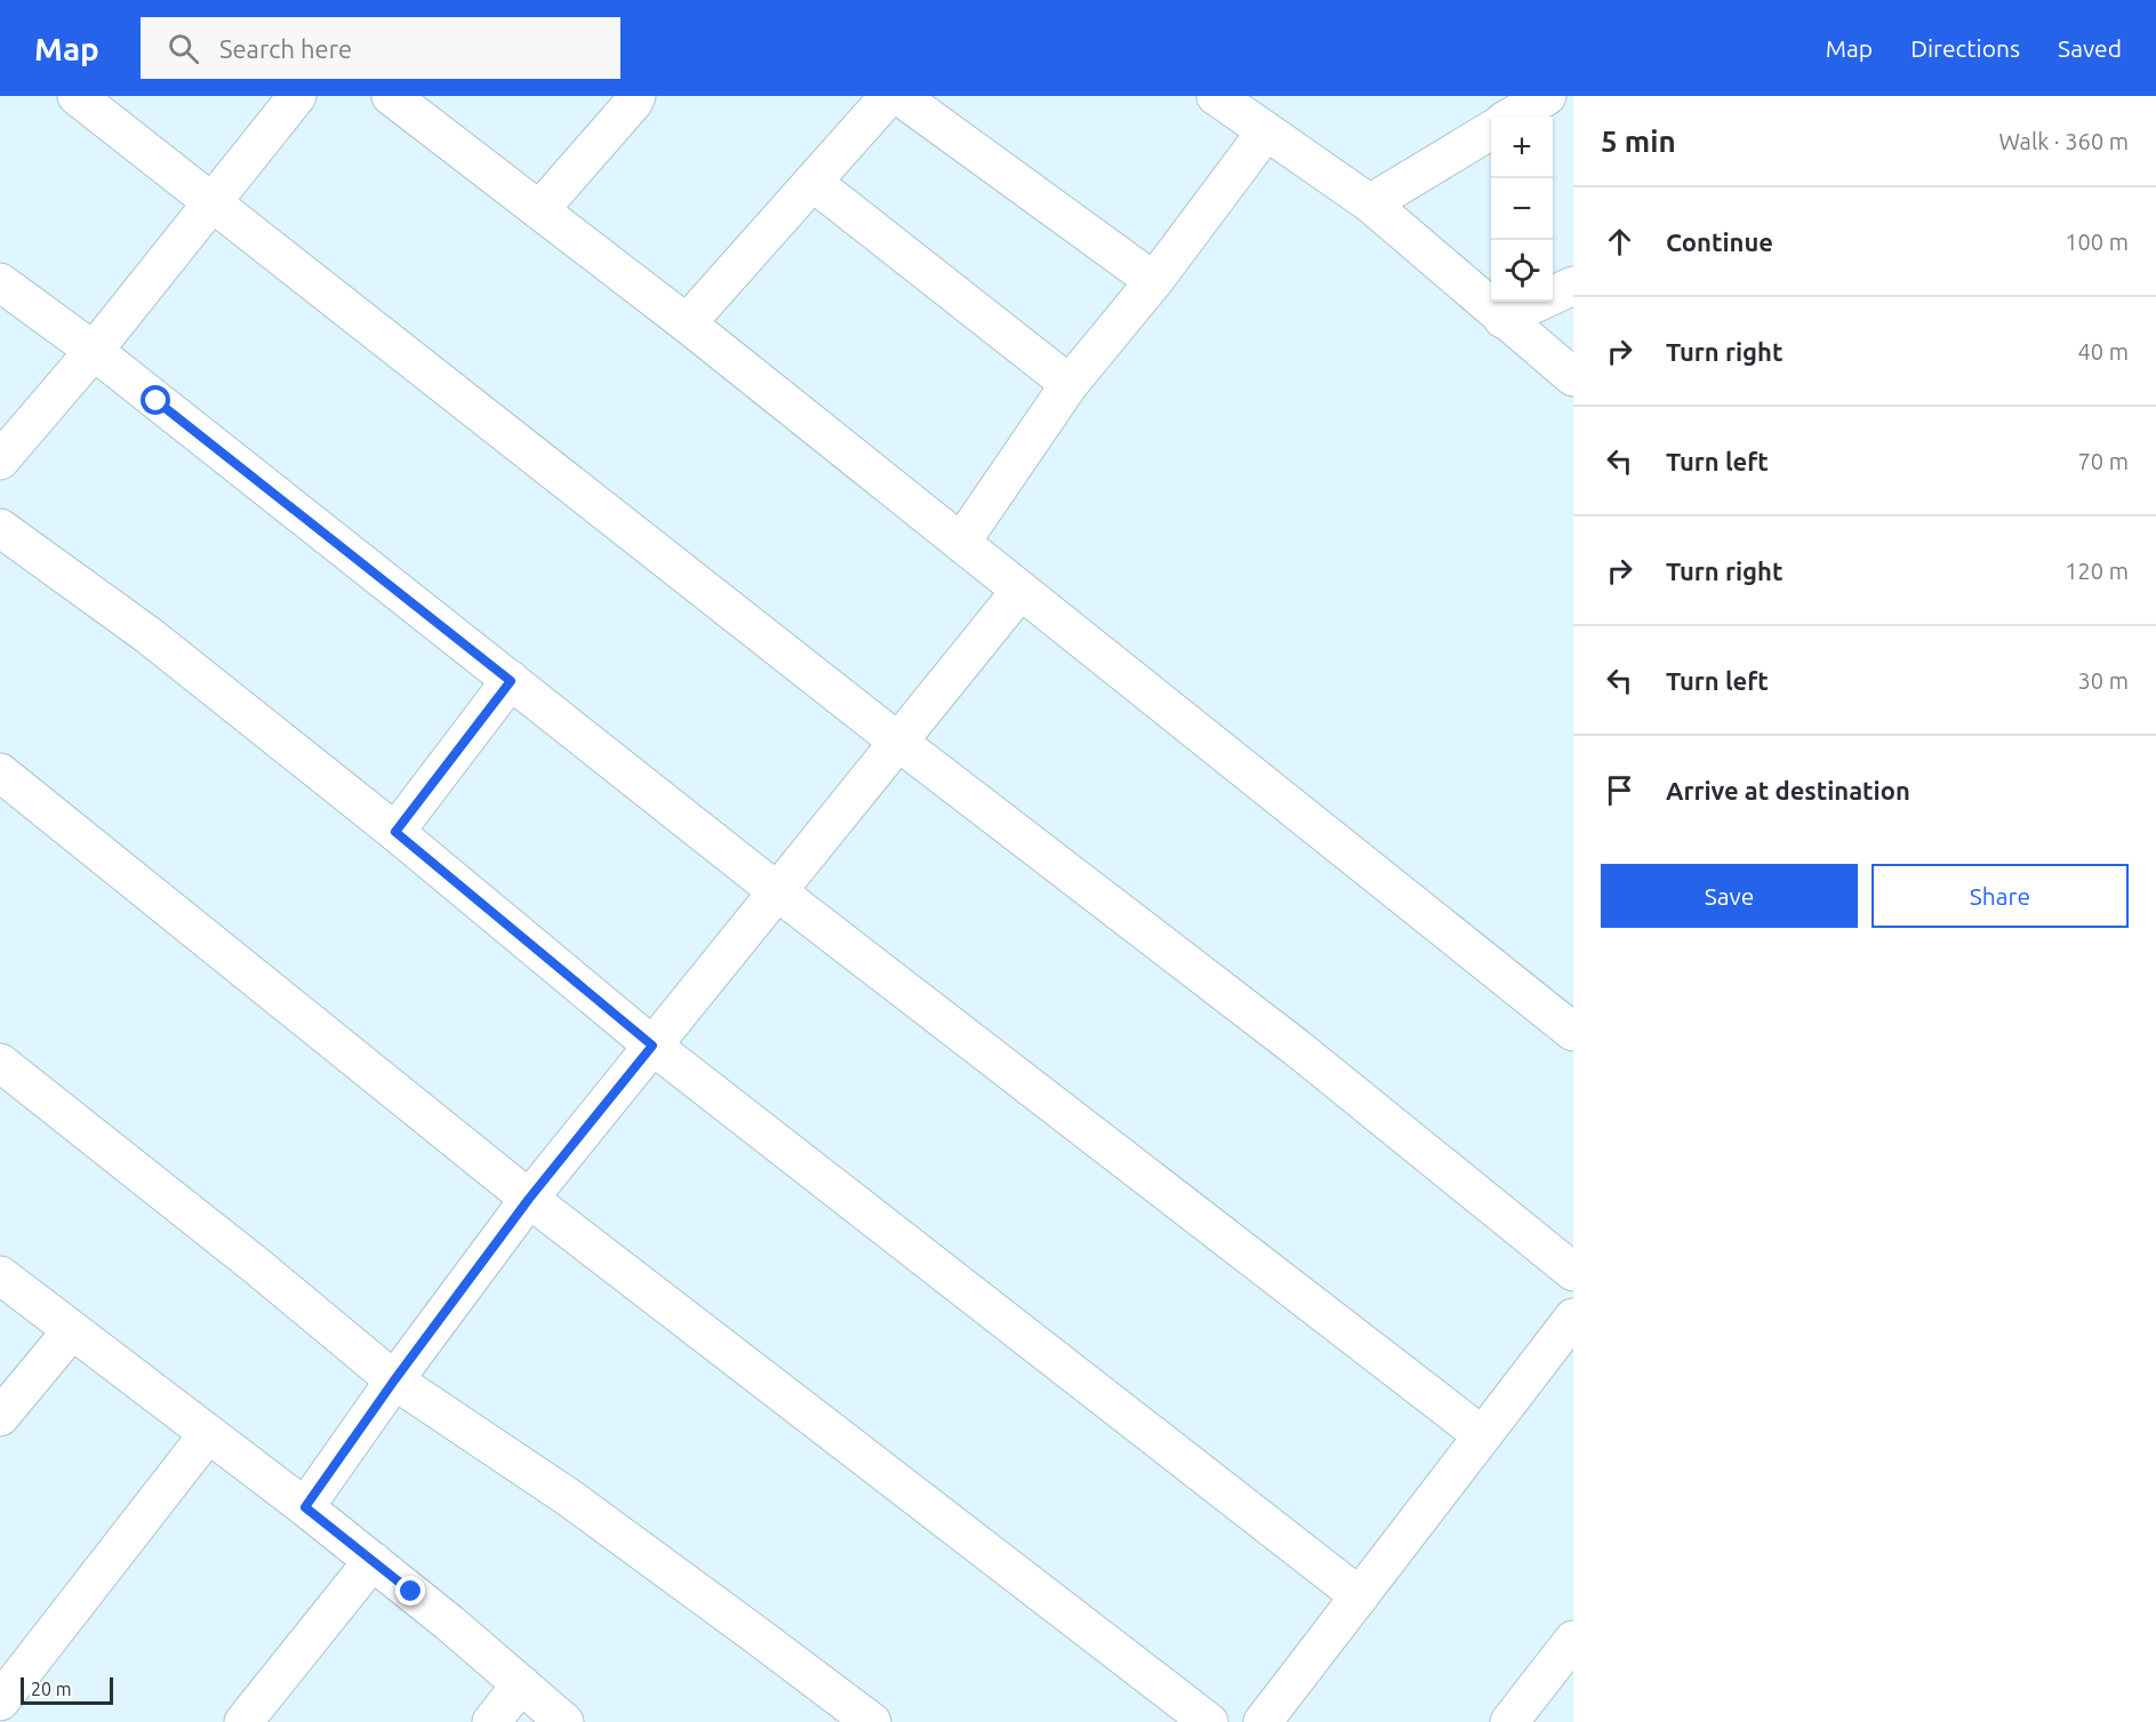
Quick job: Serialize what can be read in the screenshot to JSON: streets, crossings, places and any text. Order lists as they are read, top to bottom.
{
  "scale_bar": "20 m",
  "page": {
    "header": "Map",
    "search": "Search here",
    "nav": ["Map", "Directions", "Saved"],
    "heading": ["5 min", "Walk · 360 m"],
    "map_buttons": ["+", "−"],
    "list": [
      ["Continue", "100 m"],
      ["Turn right", "40 m"],
      ["Turn left", "70 m"],
      ["Turn right", "120 m"],
      ["Turn left", "30 m"],
      "Arrive at destination"
    ],
    "buttons": ["Save", "Share"],
    "scale": "20 m"
  }
}
